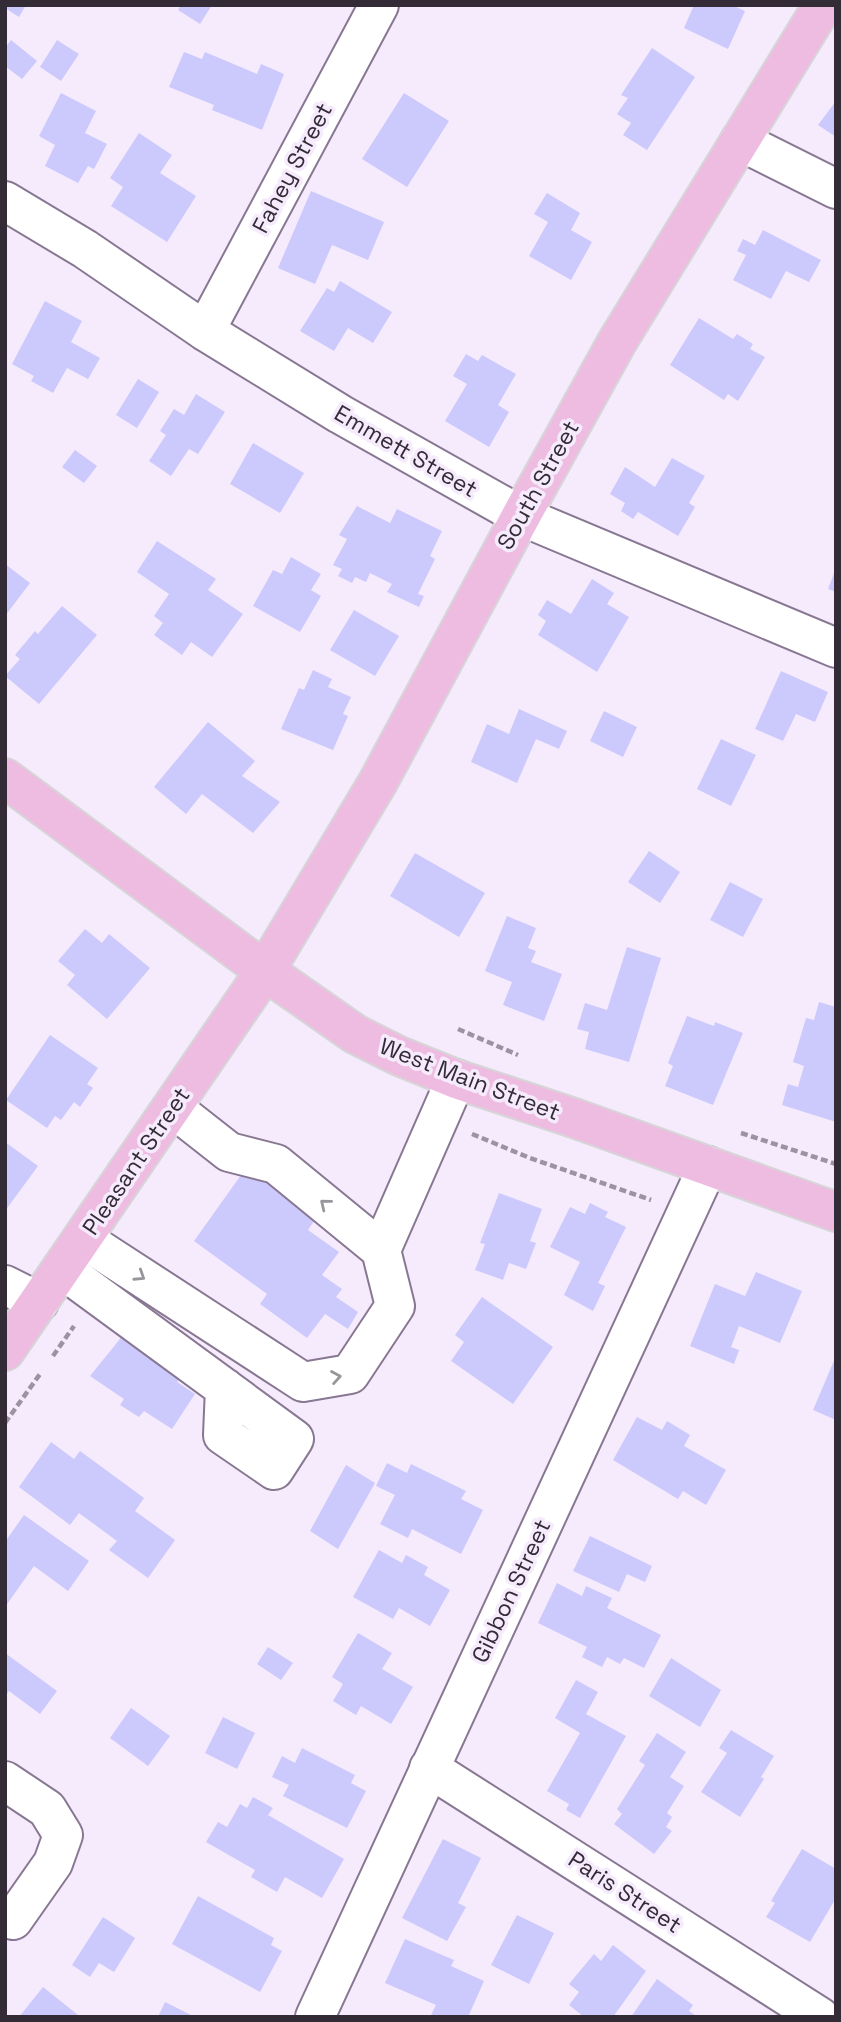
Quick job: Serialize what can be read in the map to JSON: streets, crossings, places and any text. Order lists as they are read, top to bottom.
{
  "streets": {
    "main road": ["South Street", "West Main Street", "Pleasant Street"],
    "street": [
      "Fahey Street",
      "Emmett Street",
      "Gibbon Street",
      "Paris Street"
    ]
  },
  "crossings": [
    ["Fahey Street", "Emmett Street"],
    ["Emmett Street", "South Street"],
    ["South Street", "West Main Street"],
    ["South Street", "Pleasant Street"],
    ["West Main Street", "Pleasant Street"],
    ["West Main Street", "Gibbon Street"],
    ["Gibbon Street", "Paris Street"]
  ]
}
